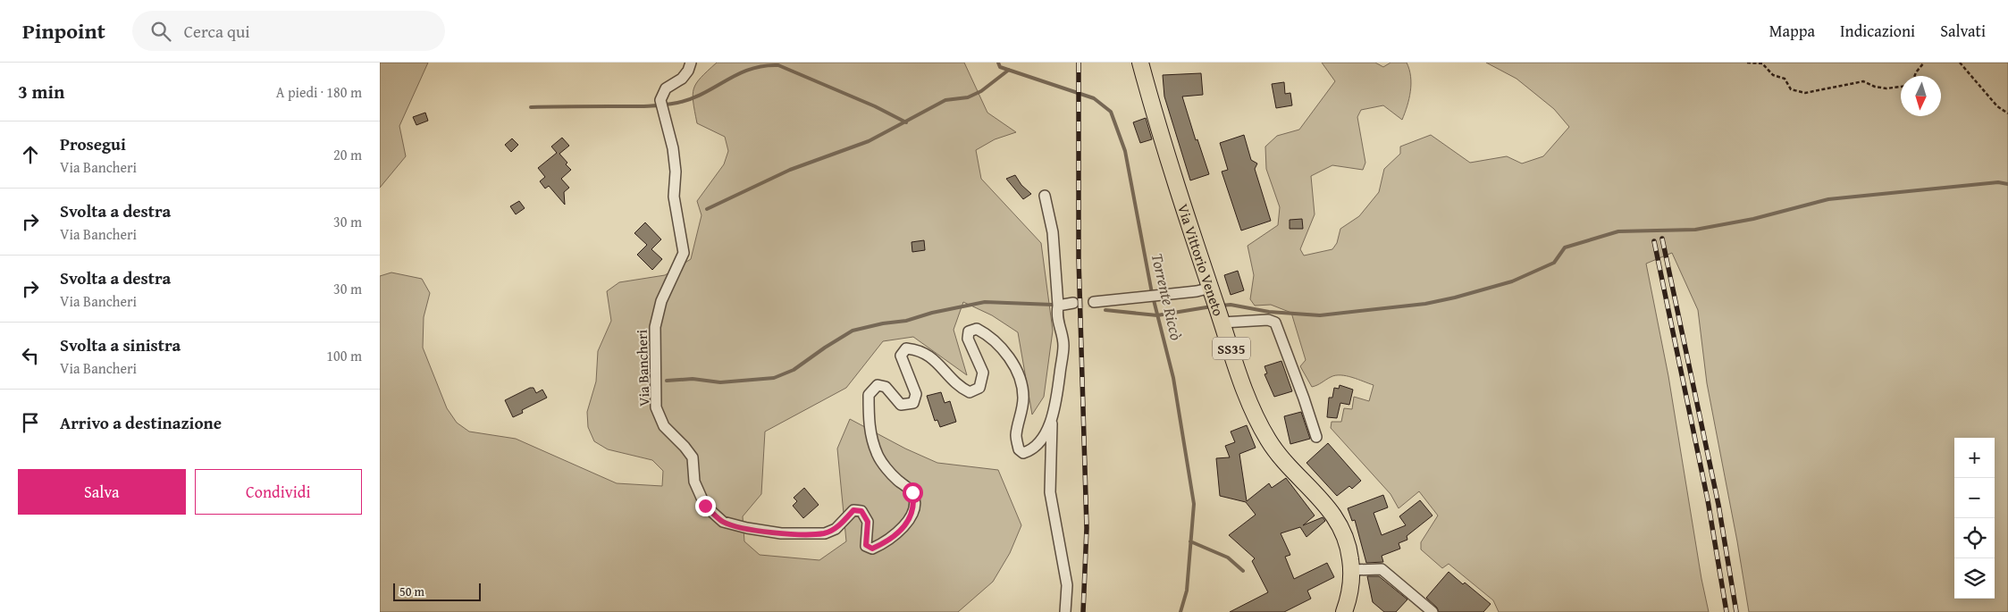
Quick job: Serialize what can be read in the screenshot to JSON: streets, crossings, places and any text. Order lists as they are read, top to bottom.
{
  "streets": {
    "main road": ["Via Vittorio Veneto", "SS35"],
    "street": ["Via Bancheri"]
  },
  "water": ["Torrente Riccò"],
  "scale_bar": "50 m",
  "north": "bottom",
  "page": {
    "header": "Pinpoint",
    "search": "Cerca qui",
    "nav": ["Mappa", "Indicazioni", "Salvati"],
    "heading": ["3 min", "A piedi · 180 m"],
    "list": [
      ["Prosegui", "Via Bancheri", "20 m"],
      ["Svolta a destra", "Via Bancheri", "30 m"],
      ["Svolta a destra", "Via Bancheri", "30 m"],
      ["Svolta a sinistra", "Via Bancheri", "100 m"],
      "Arrivo a destinazione"
    ],
    "map_buttons": ["+", "−"],
    "buttons": ["Salva", "Condividi"],
    "scale": "50 m"
  }
}
